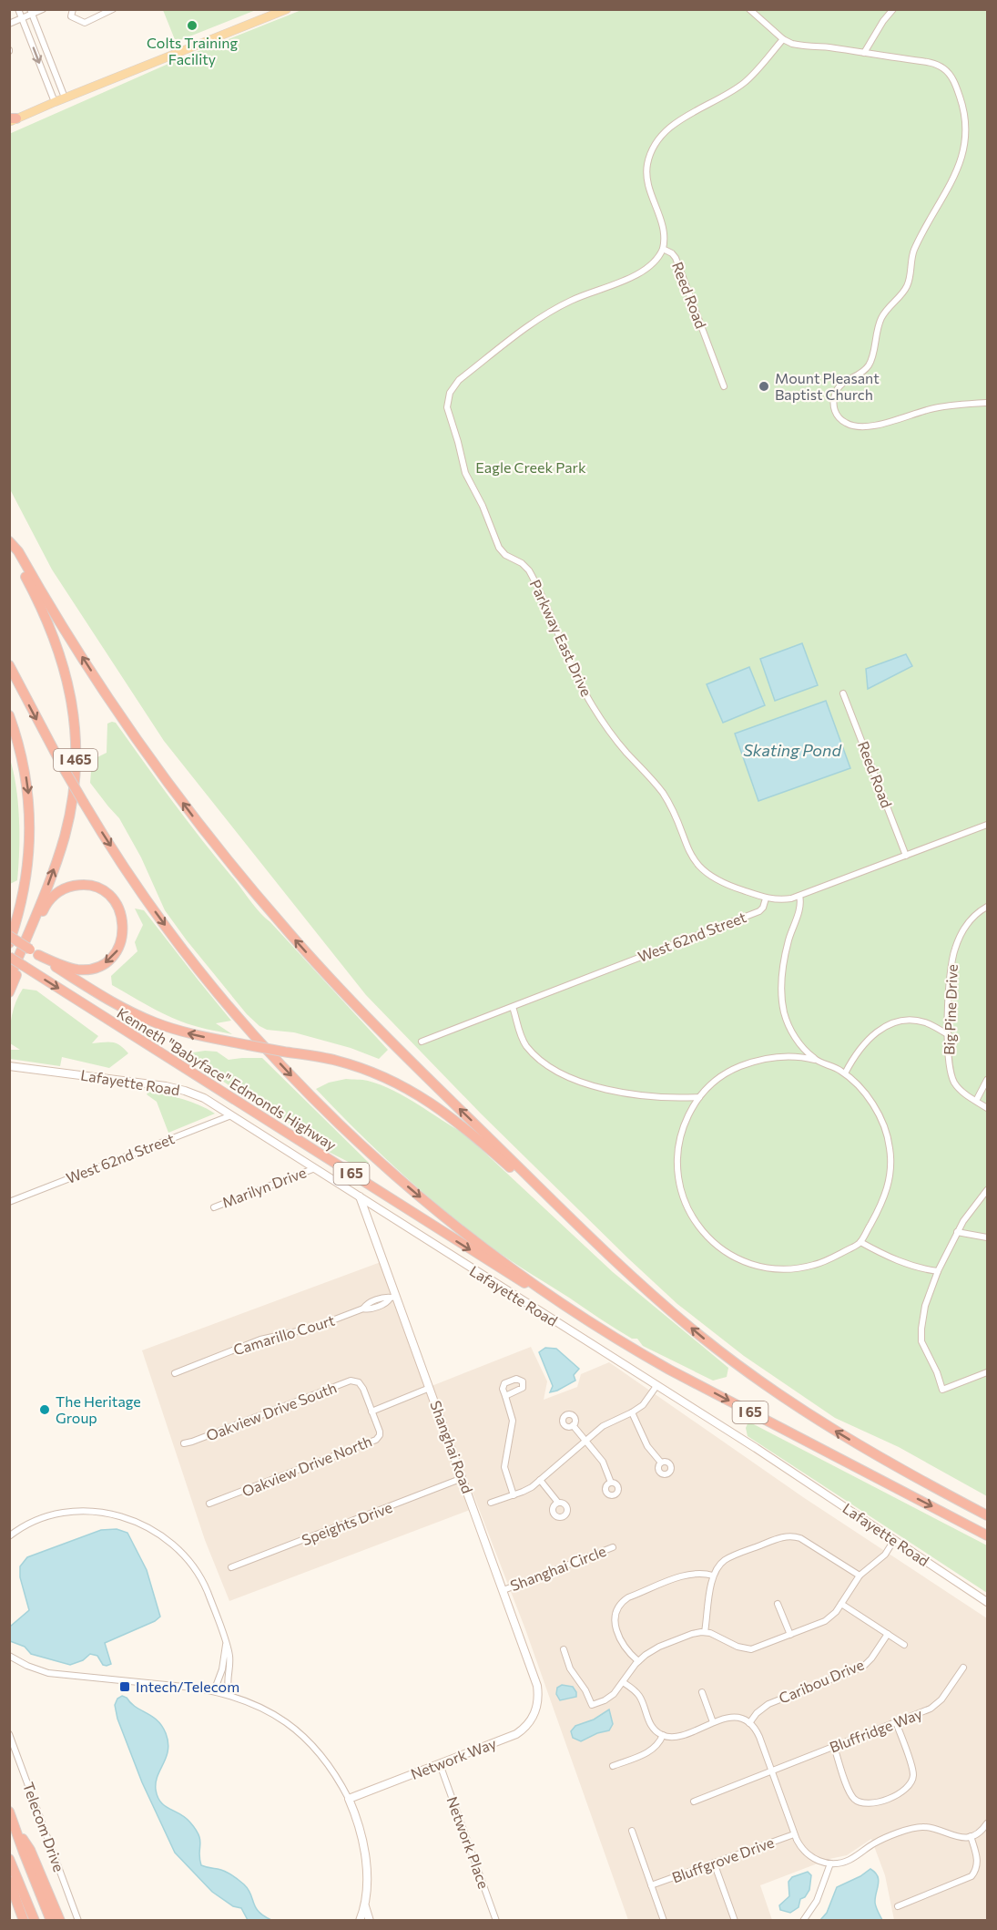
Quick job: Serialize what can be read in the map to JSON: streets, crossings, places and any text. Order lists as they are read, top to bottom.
{
  "streets": {
    "highway": ["I 465", "Kenneth \"Babyface\" Edmonds Highway", "I 65"],
    "main road": ["Lafayette Road", "Shanghai Road", "Network Way"],
    "street": [
      "Reed Road",
      "Parkway East Drive",
      "West 62nd Street",
      "Big Pine Drive",
      "Marilyn Drive",
      "Camarillo Court",
      "Oakview Drive South",
      "Oakview Drive North",
      "Speights Drive",
      "Shanghai Circle",
      "Caribou Drive",
      "Bluffridge Way",
      "Telecom Drive",
      "Network Place",
      "Bluffgrove Drive"
    ]
  },
  "crossings": [
    ["Reed Road", "Parkway East Drive"],
    ["Parkway East Drive", "West 62nd Street"],
    ["West 62nd Street", "Lafayette Road"],
    ["Kenneth \"Babyface\" Edmonds Highway", "I 65"],
    ["Lafayette Road", "Marilyn Drive"],
    ["Lafayette Road", "Shanghai Road"],
    ["Camarillo Court", "Shanghai Road"],
    ["Oakview Drive South", "Oakview Drive North"],
    ["Shanghai Road", "Speights Drive"],
    ["Shanghai Road", "Shanghai Circle"],
    ["Shanghai Road", "Network Way"],
    ["Network Way", "Network Place"]
  ],
  "water": ["Skating Pond"],
  "parks": ["Eagle Creek Park"],
  "places": {
    "other": ["Colts Training Facility", "Mount Pleasant Baptist Church", "The Heritage Group"],
    "transit": ["Intech/Telecom"]
  }
}
